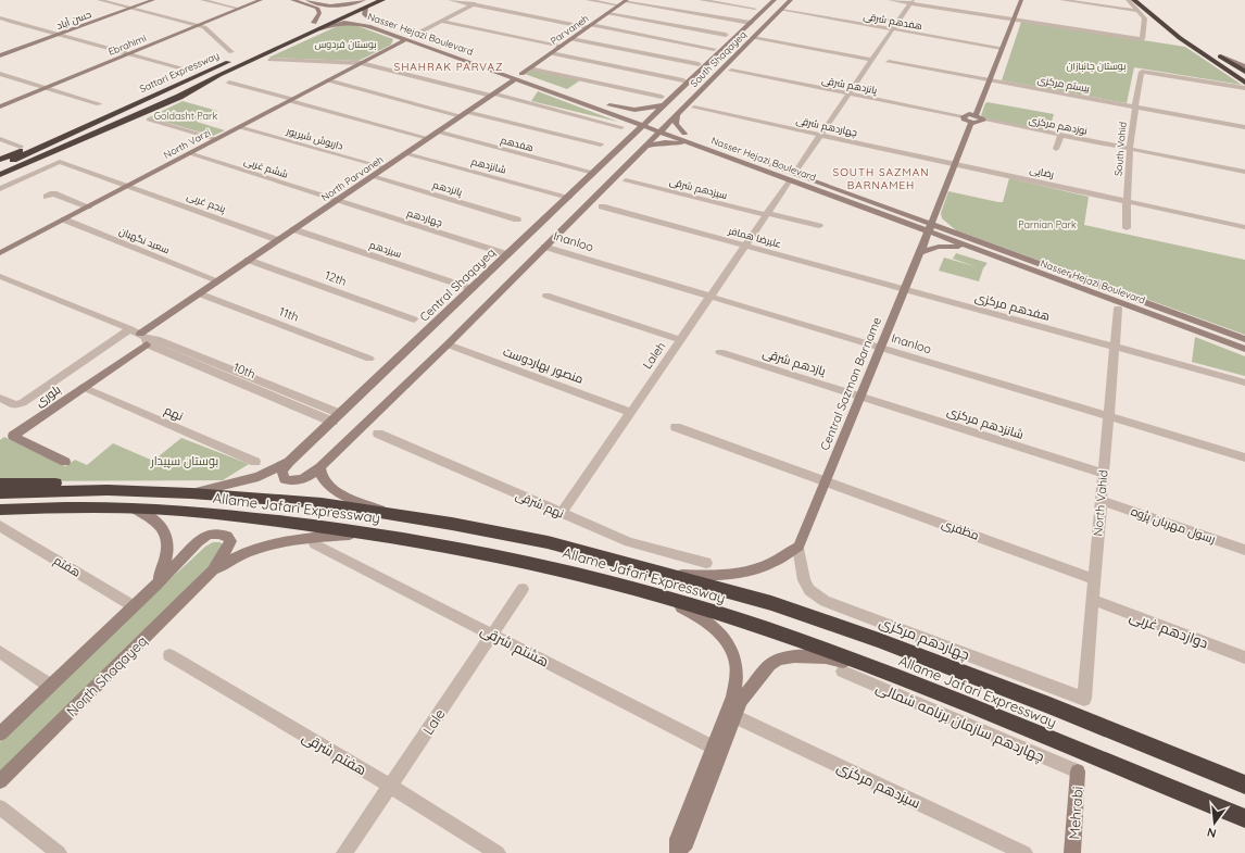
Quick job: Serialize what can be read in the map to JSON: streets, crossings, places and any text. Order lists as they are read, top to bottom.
{
  "streets": {
    "highway": ["Sattari Expressway", "Allame Jafari Expressway"],
    "main road": [
      "حسن آباد",
      "Parvaneh",
      "Nasser Hejazi Boulevard",
      "Ebrahimi",
      "South Shaqayeq",
      "North Varzi",
      "North Parvaneh",
      "Central Shaqayeq",
      "Central Sazman Barname",
      "بلوری",
      "North Shaqayeq",
      "Mehrabi"
    ],
    "street": [
      "هفدهم شرقی",
      "بیستم مرکزی",
      "پانزدهم شرقی",
      "نوزدهم مرکزی",
      "چهاردهم شرقی",
      "داریوش شیرپور",
      "هفدهم",
      "South Vahid",
      "شانزدهم",
      "ششم غربی",
      "رضایی",
      "پانزدهم",
      "سیزدهم شرقی",
      "پنجم غربی",
      "چهاردهم",
      "علیرضا همافر",
      "سعید نگهبان",
      "Inanloo",
      "سیزدهم",
      "12th",
      "هفدهم مرکزی",
      "11th",
      "Laleh",
      "یازدهم شرقی",
      "منصور بهاردوست",
      "10th",
      "نهم",
      "شانزدهم مرکزی",
      "North Vahid",
      "نهم شرقی",
      "رسول مهربان پژوه",
      "مظفری",
      "هفتم",
      "دوازدهم غربی",
      "چهاردهم مرکزی",
      "هشتم شرقی",
      "Lale",
      "چهاردهم سازمان برنامه شمالی",
      "هفتم شرقی",
      "سیزدهم مرکزی"
    ]
  },
  "crossings": [
    ["هفدهم شرقی", "South Shaqayeq"],
    ["Parvaneh", "Nasser Hejazi Boulevard"],
    ["Parvaneh", "North Parvaneh"],
    ["Nasser Hejazi Boulevard", "South Shaqayeq"],
    ["Nasser Hejazi Boulevard", "Sattari Expressway"],
    ["Nasser Hejazi Boulevard", "North Varzi"],
    ["Nasser Hejazi Boulevard", "North Parvaneh"],
    ["Nasser Hejazi Boulevard", "Central Shaqayeq"],
    ["Nasser Hejazi Boulevard", "Central Sazman Barname"],
    ["South Shaqayeq", "Central Shaqayeq"],
    ["بیستم مرکزی", "South Vahid"],
    ["نوزدهم مرکزی", "South Vahid"],
    ["چهاردهم شرقی", "رضایی"],
    ["چهاردهم شرقی", "Central Sazman Barname"],
    ["داریوش شیرپور", "North Varzi"],
    ["داریوش شیرپور", "North Parvaneh"],
    ["North Varzi", "ششم غربی"],
    ["North Varzi", "پنجم غربی"],
    ["North Varzi", "سعید نگهبان"],
    ["هفدهم", "North Parvaneh"],
    ["هفدهم", "Central Shaqayeq"],
    ["South Vahid", "رضایی"],
    ["شانزدهم", "North Parvaneh"],
    ["شانزدهم", "Central Shaqayeq"],
    ["ششم غربی", "North Parvaneh"],
    ["ششم غربی", "چهاردهم"],
    ["رضایی", "Central Sazman Barname"],
    ["North Parvaneh", "پانزدهم"],
    ["North Parvaneh", "پنجم غربی"],
    ["North Parvaneh", "چهاردهم"],
    ["North Parvaneh", "سعید نگهبان"],
    ["North Parvaneh", "سیزدهم"],
    ["North Parvaneh", "12th"],
    ["North Parvaneh", "11th"],
    ["North Parvaneh", "بلوری"],
    ["سیزدهم شرقی", "Laleh"],
    ["چهاردهم", "Central Shaqayeq"],
    ["علیرضا همافر", "هفدهم مرکزی"],
    ["علیرضا همافر", "Laleh"],
    ["علیرضا همافر", "Central Sazman Barname"],
    ["Inanloo", "Laleh"],
    ["Inanloo", "Central Sazman Barname"],
    ["Inanloo", "North Vahid"],
    ["سیزدهم", "Central Shaqayeq"],
    ["Central Shaqayeq", "10th"],
    ["Central Shaqayeq", "Allame Jafari Expressway"],
    ["هفدهم مرکزی", "Central Sazman Barname"],
    ["هفدهم مرکزی", "North Vahid"],
    ["11th", "بلوری"],
    ["Laleh", "منصور بهاردوست"],
    ["Laleh", "نهم شرقی"],
    ["یازدهم شرقی", "Central Sazman Barname"],
    ["یازدهم شرقی", "شانزدهم مرکزی"],
    ["10th", "بلوری"],
    ["Central Sazman Barname", "شانزدهم مرکزی"],
    ["Central Sazman Barname", "مظفری"],
    ["Central Sazman Barname", "چهاردهم مرکزی"],
    ["بلوری", "نهم"],
    ["شانزدهم مرکزی", "North Vahid"],
    ["North Vahid", "رسول مهربان پژوه"],
    ["North Vahid", "مظفری"],
    ["North Vahid", "دوازدهم غربی"],
    ["North Vahid", "چهاردهم مرکزی"],
    ["هشتم شرقی", "Lale"],
    ["Lale", "هفتم شرقی"],
    ["چهاردهم سازمان برنامه شمالی", "Mehrabi"]
  ],
  "districts": ["SHAHRAK PARVAZ", "SOUTH SAZMAN BARNAMEH"],
  "parks": [
    "بوستان فردوس",
    "بوستان جانبازان",
    "Goldasht Park",
    "Parnian Park",
    "بوستان سپیدار"
  ],
  "north": "bottom"
}
